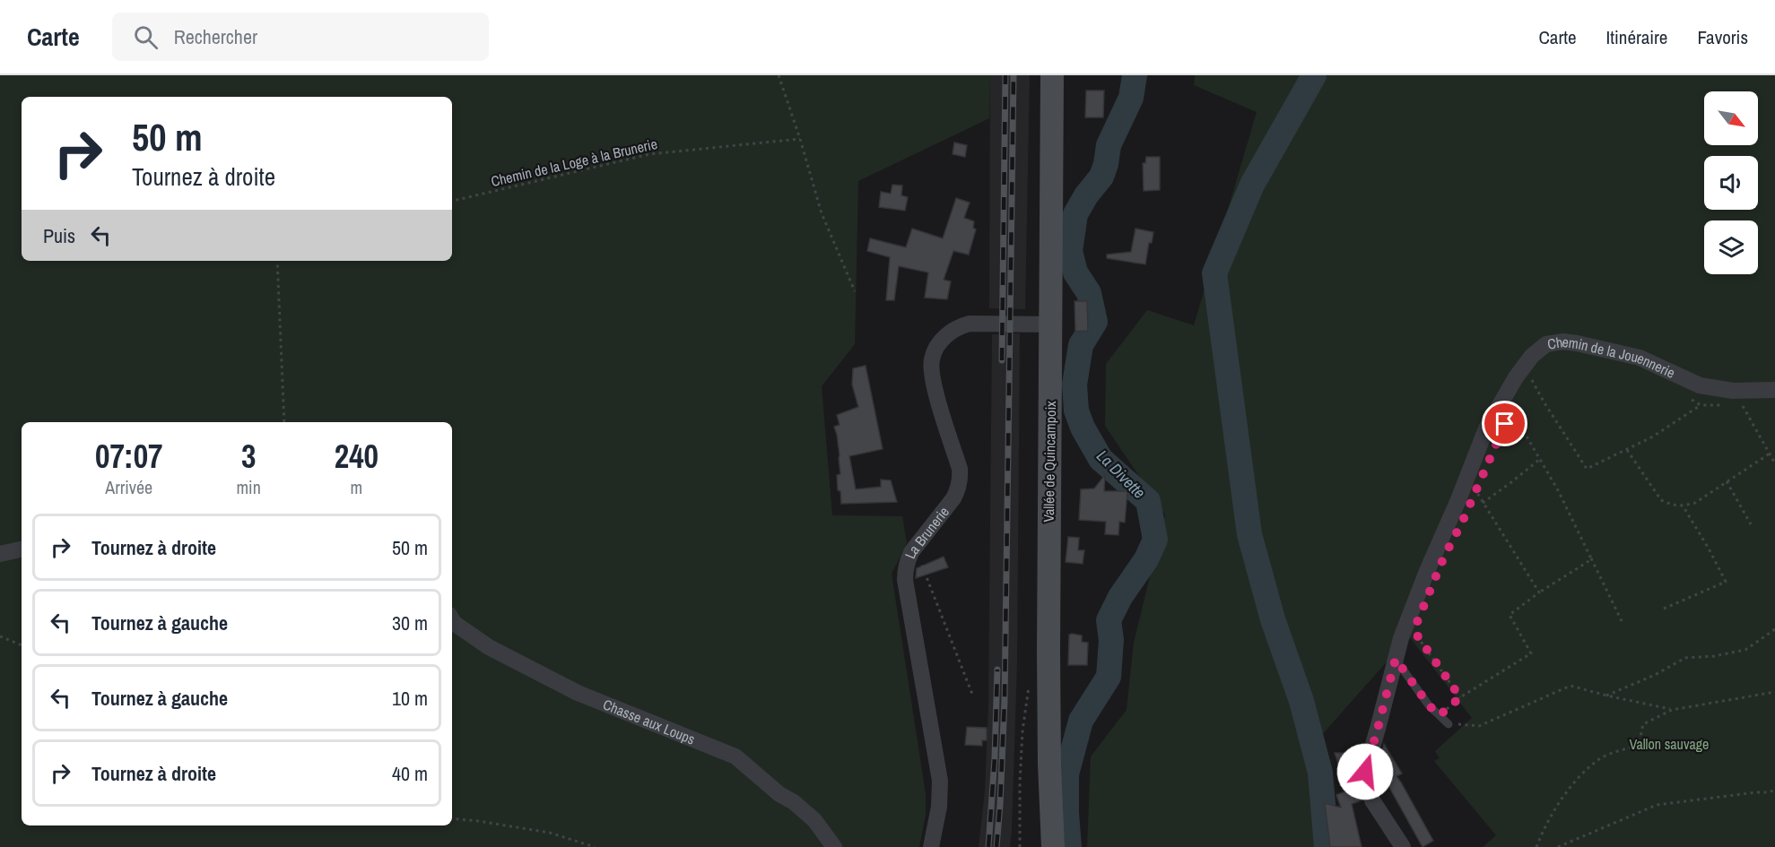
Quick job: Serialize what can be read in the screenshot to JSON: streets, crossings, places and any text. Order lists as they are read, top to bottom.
{
  "streets": {
    "main road": ["Vallée de Quincampoix"],
    "street": ["Chemin de la Jouennerie", "La Brunerie", "Chasse aux Loups"],
    "path": ["Chemin de la Loge à la Brunerie"]
  },
  "crossings": [
    ["Vallée de Quincampoix", "La Brunerie"]
  ],
  "water": ["La Divette"],
  "parks": ["Vallon sauvage"],
  "north": "bottom right",
  "page": {
    "header": "Carte",
    "search": "Rechercher",
    "nav": ["Carte", "Itinéraire", "Favoris"],
    "turn": ["50 m", "Tournez à droite"],
    "then": "Puis",
    "eta": [
      "07:07",
      "Arrivée",
      "3",
      "min",
      "240",
      "m"
    ],
    "list": [
      {
        "name": "Tournez à droite",
        "value": "50 m"
      },
      {
        "name": "Tournez à gauche",
        "value": "30 m"
      },
      {
        "name": "Tournez à gauche",
        "value": "10 m"
      },
      {
        "name": "Tournez à droite",
        "value": "40 m"
      }
    ]
  }
}
